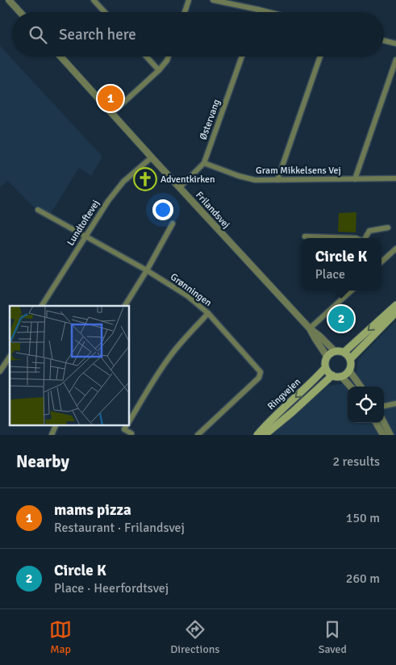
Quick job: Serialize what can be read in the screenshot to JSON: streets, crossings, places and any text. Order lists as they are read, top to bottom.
{
  "streets": {
    "main road": ["Ringvejen"],
    "street": [
      "Østervang",
      "Gram Mikkelsens Vej",
      "Frilandsvej",
      "Lundtoftevej",
      "Grønningen"
    ]
  },
  "crossings": [
    ["Østervang", "Gram Mikkelsens Vej"],
    ["Østervang", "Frilandsvej"],
    ["Frilandsvej", "Lundtoftevej"],
    ["Frilandsvej", "Ringvejen"],
    ["Lundtoftevej", "Grønningen"]
  ],
  "places": {
    "church": ["Adventkirken"]
  },
  "page": {
    "search": "Search here",
    "pins": ["1", "2"],
    "popup": ["Circle K", "Place"],
    "heading": ["Nearby", "2 results"],
    "list": [
      {
        "mark": "1",
        "name": "mams pizza",
        "note": "Restaurant · Frilandsvej",
        "value": "150 m"
      },
      {
        "mark": "2",
        "name": "Circle K",
        "note": "Place · Heerfordtsvej",
        "value": "260 m"
      }
    ],
    "nav": ["Map", "Directions", "Saved"]
  }
}
